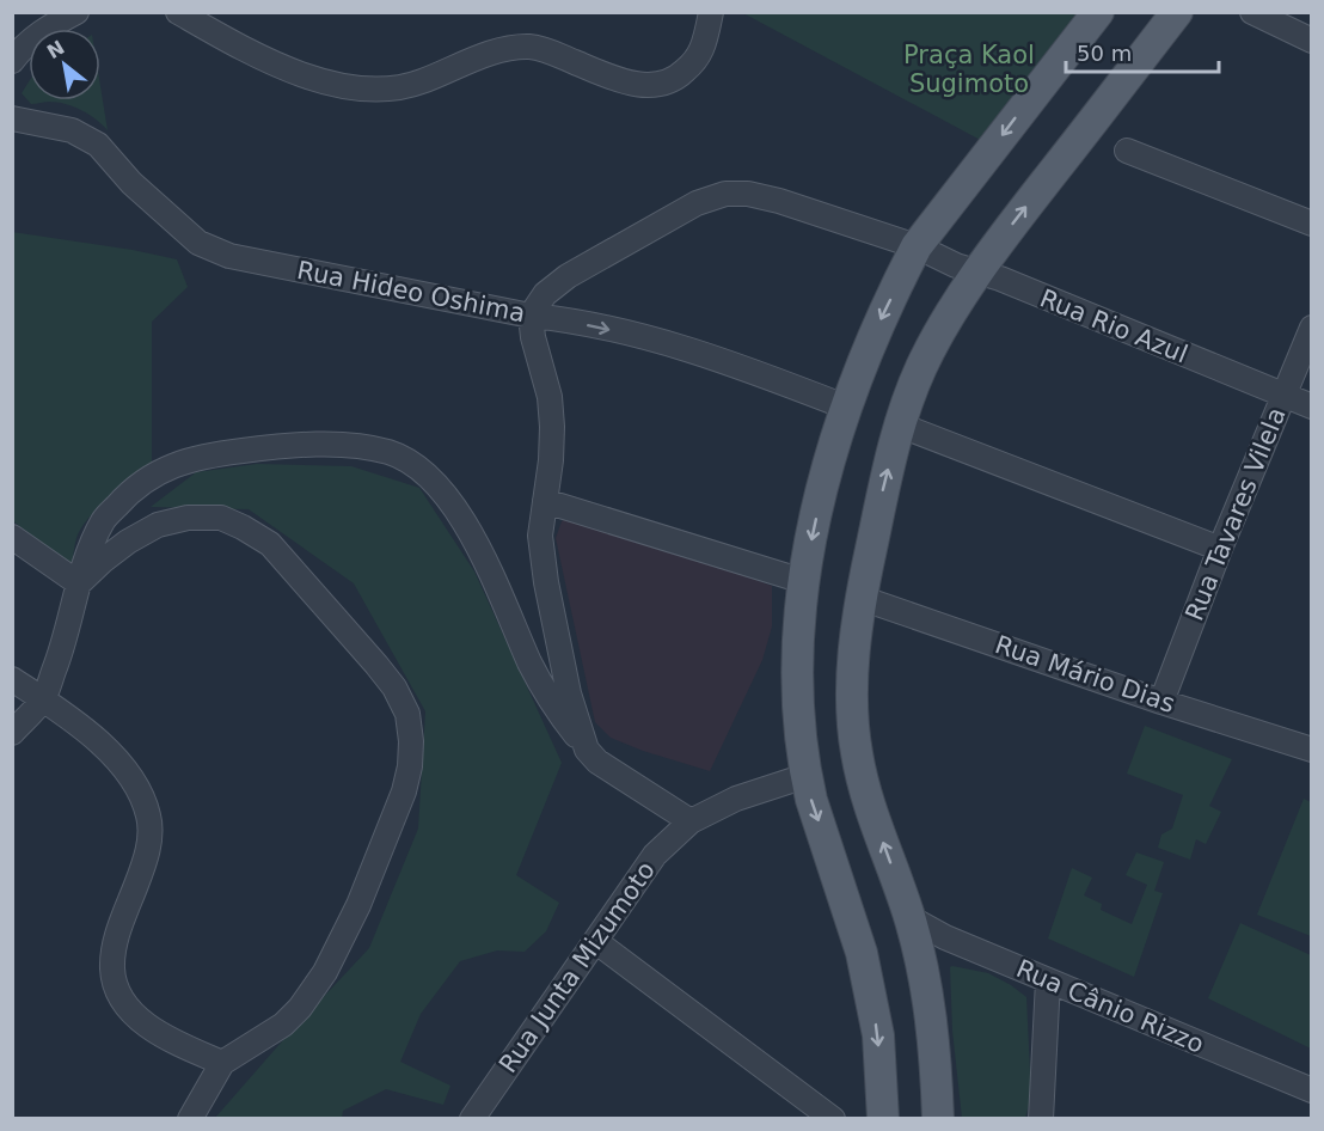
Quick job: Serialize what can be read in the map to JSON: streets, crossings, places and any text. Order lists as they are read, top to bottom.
{
  "streets": {
    "street": [
      "Rua Hideo Oshima",
      "Rua Rio Azul",
      "Rua Tavares Vilela",
      "Rua Mário Dias",
      "Rua Junta Mizumoto",
      "Rua Cânio Rizzo"
    ]
  },
  "crossings": [
    ["Rua Hideo Oshima", "Rua Rio Azul"],
    ["Rua Rio Azul", "Rua Tavares Vilela"],
    ["Rua Tavares Vilela", "Rua Mário Dias"]
  ],
  "parks": ["Praça Kaol Sugimoto"],
  "scale_bar": "50 m",
  "north": "top left"
}
